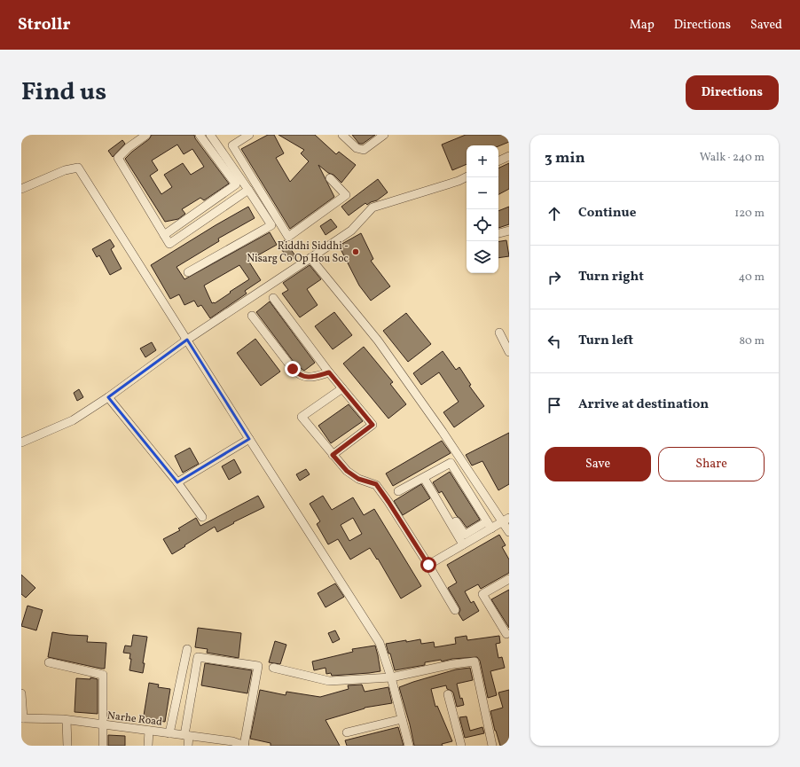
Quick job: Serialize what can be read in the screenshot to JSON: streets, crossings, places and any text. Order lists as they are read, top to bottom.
{
  "streets": {
    "street": ["Narhe Road"]
  },
  "places": ["Riddhi Siddhi - Nisarg Co Op Hou Soc"],
  "page": {
    "header": "Strollr",
    "nav": ["Map", "Directions", "Saved"],
    "title": "Find us",
    "buttons": [
      "Directions",
      ["Save", "Share"]
    ],
    "heading": ["3 min", "Walk · 240 m"],
    "map_buttons": ["+", "−"],
    "list": [
      ["Continue", "120 m"],
      ["Turn right", "40 m"],
      ["Turn left", "80 m"],
      "Arrive at destination"
    ]
  }
}
